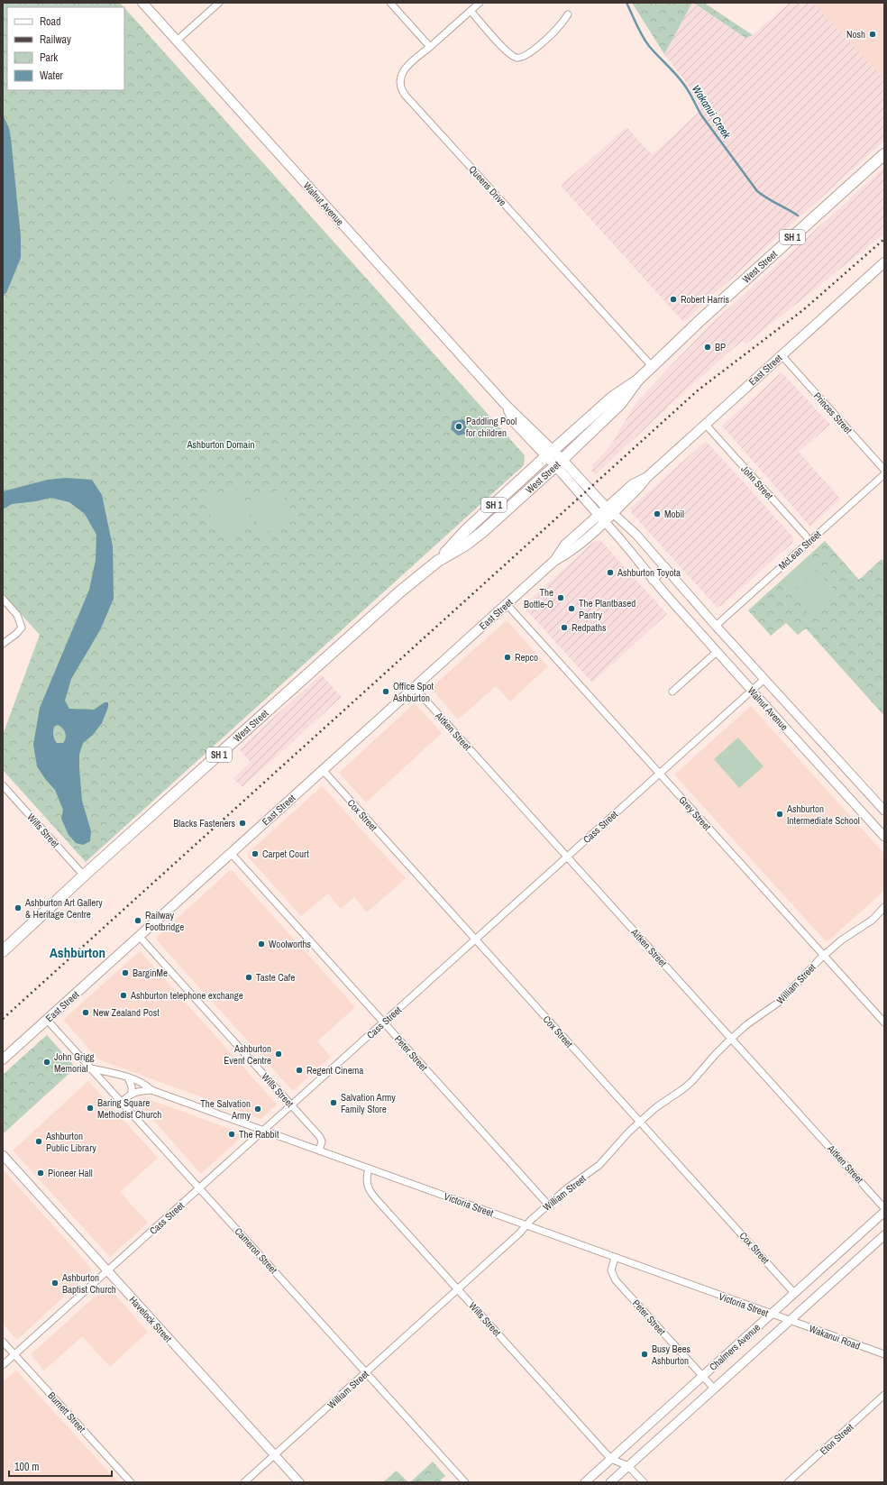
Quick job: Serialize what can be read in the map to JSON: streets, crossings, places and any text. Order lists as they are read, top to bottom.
{
  "streets": {
    "highway": ["SH 1", "West Street"],
    "main road": ["Walnut Avenue", "East Street"],
    "street": [
      "Queens Drive",
      "Princes Street",
      "John Street",
      "McLean Street",
      "Aitken Street",
      "Grey Street",
      "Cox Street",
      "Cass Street",
      "Wills Street",
      "William Street",
      "Peter Street",
      "Victoria Street",
      "Cameron Street",
      "Havelock Street",
      "Wakanui Road",
      "Chalmers Avenue",
      "Burnett Street",
      "Eton Street"
    ]
  },
  "crossings": [
    ["Queens Drive", "West Street"],
    ["Walnut Avenue", "West Street"],
    ["Walnut Avenue", "East Street"],
    ["Walnut Avenue", "McLean Street"],
    ["Walnut Avenue", "Cass Street"],
    ["West Street", "Wills Street"],
    ["East Street", "Princes Street"],
    ["East Street", "John Street"],
    ["East Street", "Aitken Street"],
    ["East Street", "Grey Street"],
    ["East Street", "Cox Street"],
    ["East Street", "Wills Street"],
    ["East Street", "Peter Street"],
    ["East Street", "Cameron Street"],
    ["John Street", "McLean Street"],
    ["Aitken Street", "Cass Street"],
    ["Aitken Street", "William Street"],
    ["Grey Street", "Cass Street"],
    ["Grey Street", "William Street"],
    ["Cox Street", "Cass Street"],
    ["Cox Street", "William Street"],
    ["Cox Street", "Chalmers Avenue"],
    ["Cass Street", "Wills Street"],
    ["Cass Street", "Peter Street"],
    ["Cass Street", "Victoria Street"],
    ["Cass Street", "Cameron Street"],
    ["Cass Street", "Havelock Street"],
    ["Cass Street", "Burnett Street"],
    ["Wills Street", "William Street"],
    ["Wills Street", "Victoria Street"],
    ["Wills Street", "Chalmers Avenue"],
    ["William Street", "Peter Street"],
    ["William Street", "Victoria Street"],
    ["William Street", "Cameron Street"],
    ["William Street", "Havelock Street"],
    ["Peter Street", "Victoria Street"],
    ["Peter Street", "Chalmers Avenue"],
    ["Victoria Street", "Cameron Street"],
    ["Victoria Street", "Wakanui Road"],
    ["Victoria Street", "Chalmers Avenue"],
    ["Wakanui Road", "Chalmers Avenue"]
  ],
  "districts": ["Ashburton"],
  "water": ["Wakanui Creek"],
  "parks": ["Ashburton Domain"],
  "places": [
    "Nosh",
    "Robert Harris",
    "BP",
    "Paddling Pool for children",
    "Mobil",
    "Ashburton Toyota",
    "The Bottle-O",
    "The Plantbased Pantry",
    "Redpaths",
    "Repco",
    "Office Spot Ashburton",
    "Ashburton Intermediate School",
    "Blacks Fasteners",
    "Carpet Court",
    "Ashburton Art Gallery & Heritage Centre",
    "Railway Footbridge",
    "Woolworths",
    "BarginMe",
    "Taste Cafe",
    "Ashburton telephone exchange",
    "New Zealand Post",
    "Ashburton Event Centre",
    "John Grigg Memorial",
    "Regent Cinema",
    "Salvation Army Family Store",
    "Baring Square Methodist Church",
    "The Salvation Army",
    "The Rabbit",
    "Ashburton Public Library",
    "Pioneer Hall",
    "Ashburton Baptist Church",
    "Busy Bees Ashburton"
  ],
  "legend": [
    "Road",
    "Railway",
    "Park",
    "Water"
  ],
  "scale_bar": "100 m"
}
